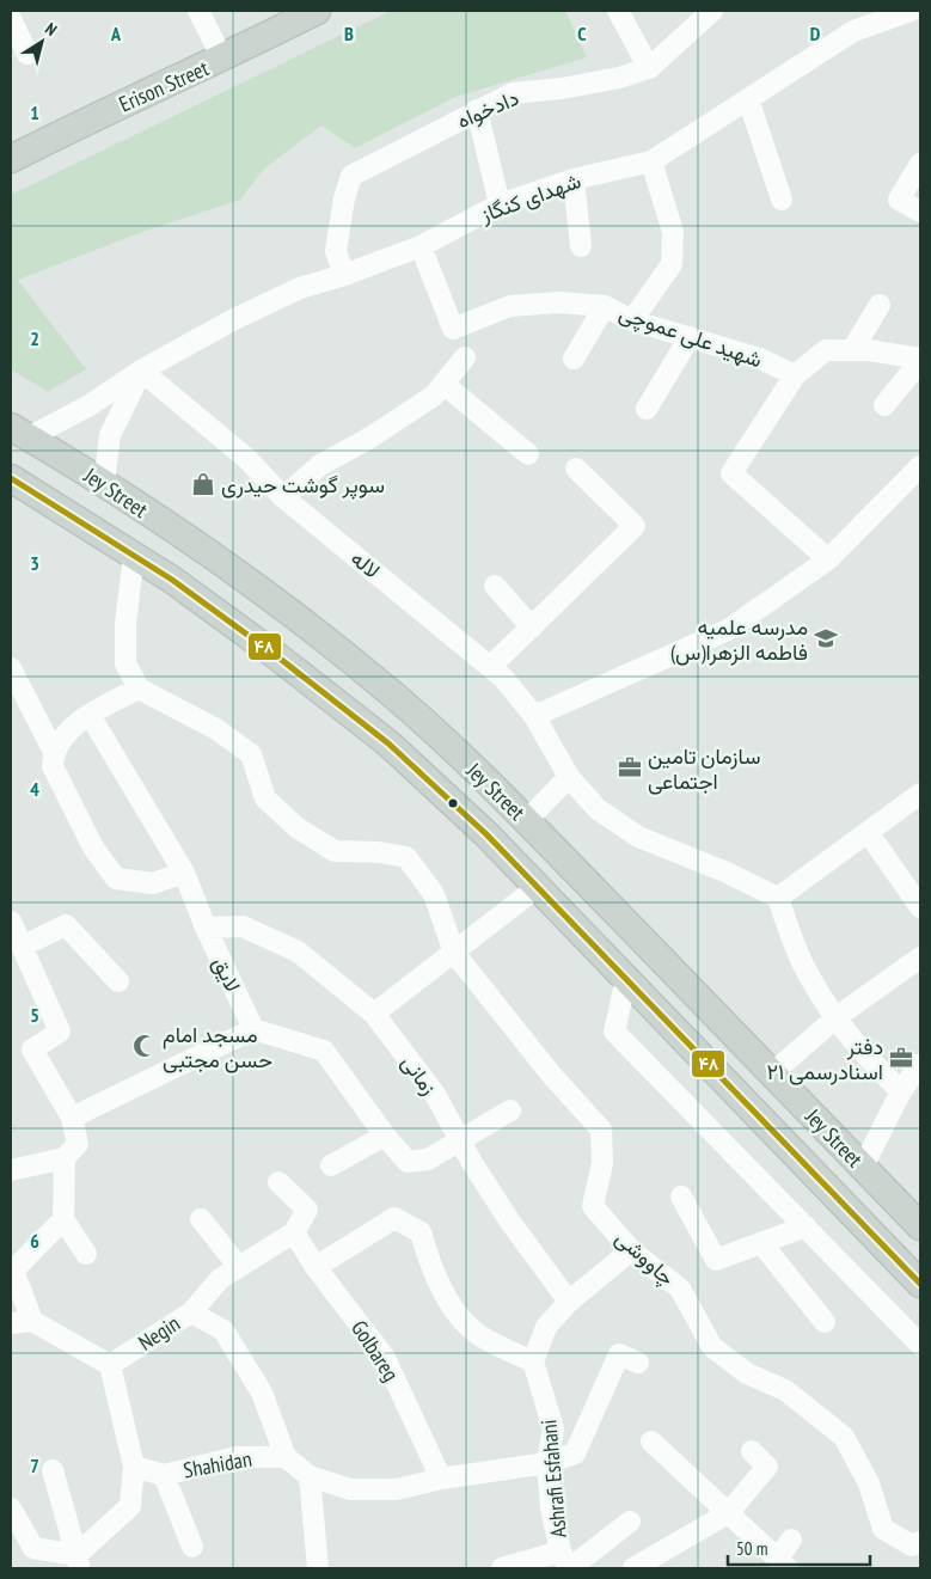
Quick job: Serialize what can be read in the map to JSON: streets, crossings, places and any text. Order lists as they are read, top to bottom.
{
  "streets": {
    "main road": ["Erison Street", "Jey Street"],
    "street": [
      "دادخواه",
      "شهدای کنگاز",
      "شهید علی عموچی",
      "لاله",
      "لایق",
      "زمانی",
      "چاووشی",
      "Negin",
      "Golbareg",
      "Shahidan",
      "Ashrafi Esfahani"
    ]
  },
  "crossings": [
    ["دادخواه", "شهدای کنگاز"],
    ["شهدای کنگاز", "شهید علی عموچی"],
    ["شهدای کنگاز", "Jey Street"],
    ["شهدای کنگاز", "لاله"],
    ["لایق", "زمانی"],
    ["Negin", "Golbareg"]
  ],
  "places": {
    "shop": ["سوپر گوشت حیدری"],
    "school or university": ["مدرسه علمیه فاطمه الزهرا(س)"],
    "office": ["سازمان تامین اجتماعی", "دفتر اسنادرسمی ۲۱"],
    "mosque": ["مسجد امام حسن مجتبی"]
  },
  "lines": ["transit line ۴۸"],
  "scale_bar": "50 m",
  "north": "top right",
  "grid": {
    "columns": [
      "A",
      "B",
      "C",
      "D"
    ],
    "rows": [
      "1",
      "2",
      "3",
      "4",
      "5",
      "6",
      "7"
    ]
  }
}
